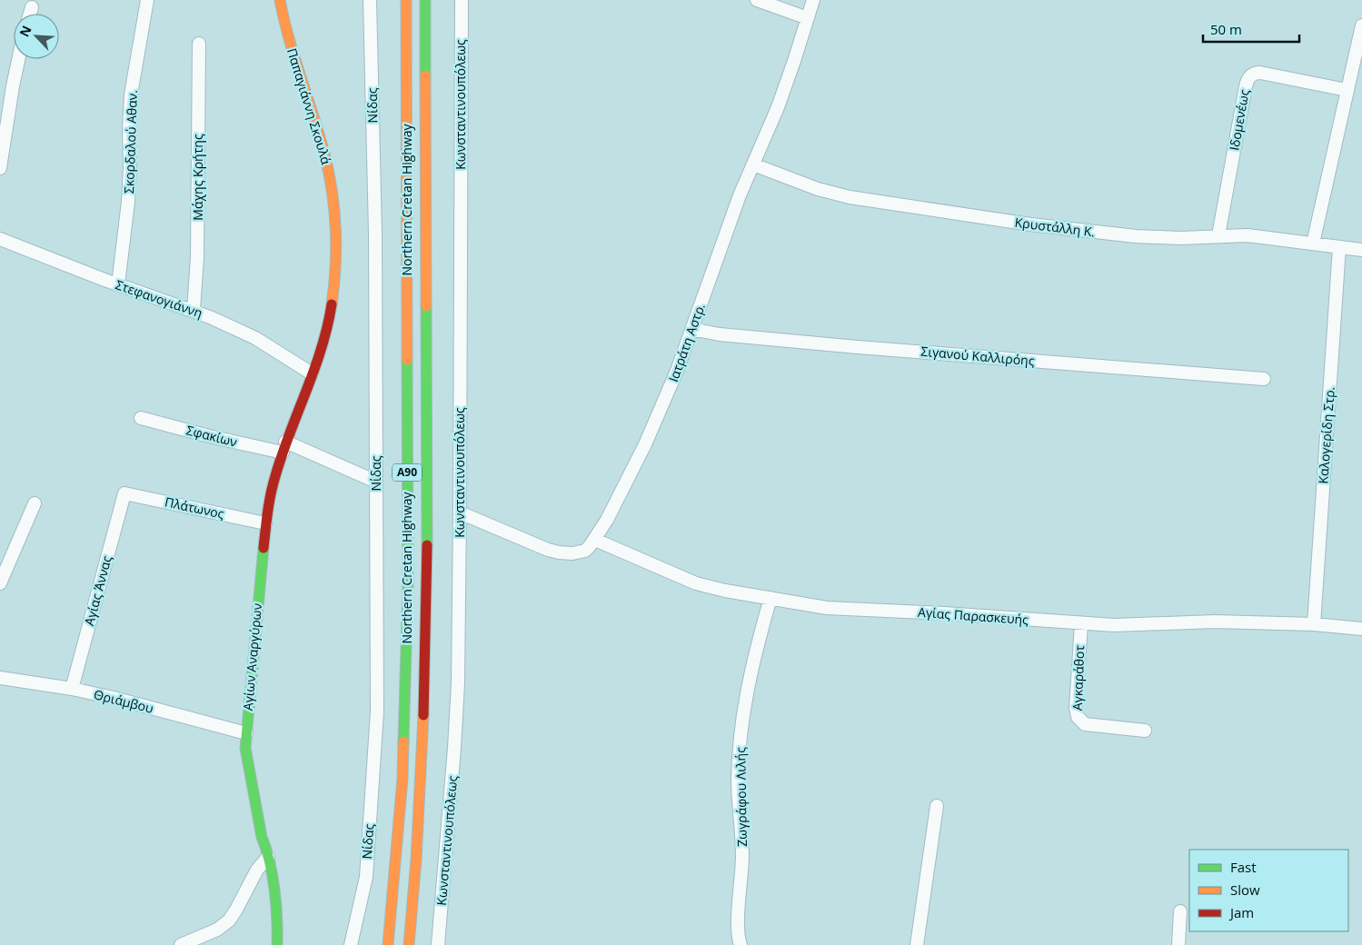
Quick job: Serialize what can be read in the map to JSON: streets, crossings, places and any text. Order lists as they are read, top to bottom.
{
  "streets": {
    "main road": [
      "Παπαγιάννη Σκουλά",
      "Northern Cretan Highway",
      "Α90",
      "Αγίων Αναργύρων"
    ],
    "street": [
      "Κωνσταντινουπόλεως",
      "Νίδας",
      "Ιδομενέως",
      "Σκορδαλού Αθαν.",
      "Μάχης Κρήτης",
      "Κρυστάλλη Κ.",
      "Στεφανογιάννη",
      "Ιατράτη Αστρ.",
      "Σιγανού Καλλιρόης",
      "Καλογερίδη Στρ.",
      "Σφακίων",
      "Πλάτωνος",
      "Αγίας Άννας",
      "Αγίας Παρασκευής",
      "Αγκαράθοτ",
      "Θριάμβου",
      "Ζωγράφου Λιλής"
    ]
  },
  "crossings": [
    ["Κωνσταντινουπόλεως", "Ιατράτη Αστρ."],
    ["Νίδας", "Σφακίων"],
    ["Παπαγιάννη Σκουλά", "Στεφανογιάννη"],
    ["Παπαγιάννη Σκουλά", "Αγίων Αναργύρων"],
    ["Ιδομενέως", "Κρυστάλλη Κ."],
    ["Σκορδαλού Αθαν.", "Στεφανογιάννη"],
    ["Μάχης Κρήτης", "Στεφανογιάννη"],
    ["Κρυστάλλη Κ.", "Ιατράτη Αστρ."],
    ["Κρυστάλλη Κ.", "Καλογερίδη Στρ."],
    ["Στεφανογιάννη", "Αγίων Αναργύρων"],
    ["Ιατράτη Αστρ.", "Σιγανού Καλλιρόης"],
    ["Ιατράτη Αστρ.", "Αγίας Παρασκευής"],
    ["Καλογερίδη Στρ.", "Αγίας Παρασκευής"],
    ["Σφακίων", "Αγίων Αναργύρων"],
    ["Πλάτωνος", "Αγίας Άννας"],
    ["Πλάτωνος", "Αγίων Αναργύρων"],
    ["Αγίας Άννας", "Θριάμβου"],
    ["Αγίας Παρασκευής", "Αγκαράθοτ"],
    ["Αγίας Παρασκευής", "Ζωγράφου Λιλής"],
    ["Αγίων Αναργύρων", "Θριάμβου"]
  ],
  "legend": ["Fast", "Slow", "Jam"],
  "scale_bar": "50 m",
  "north": "top left"
}
